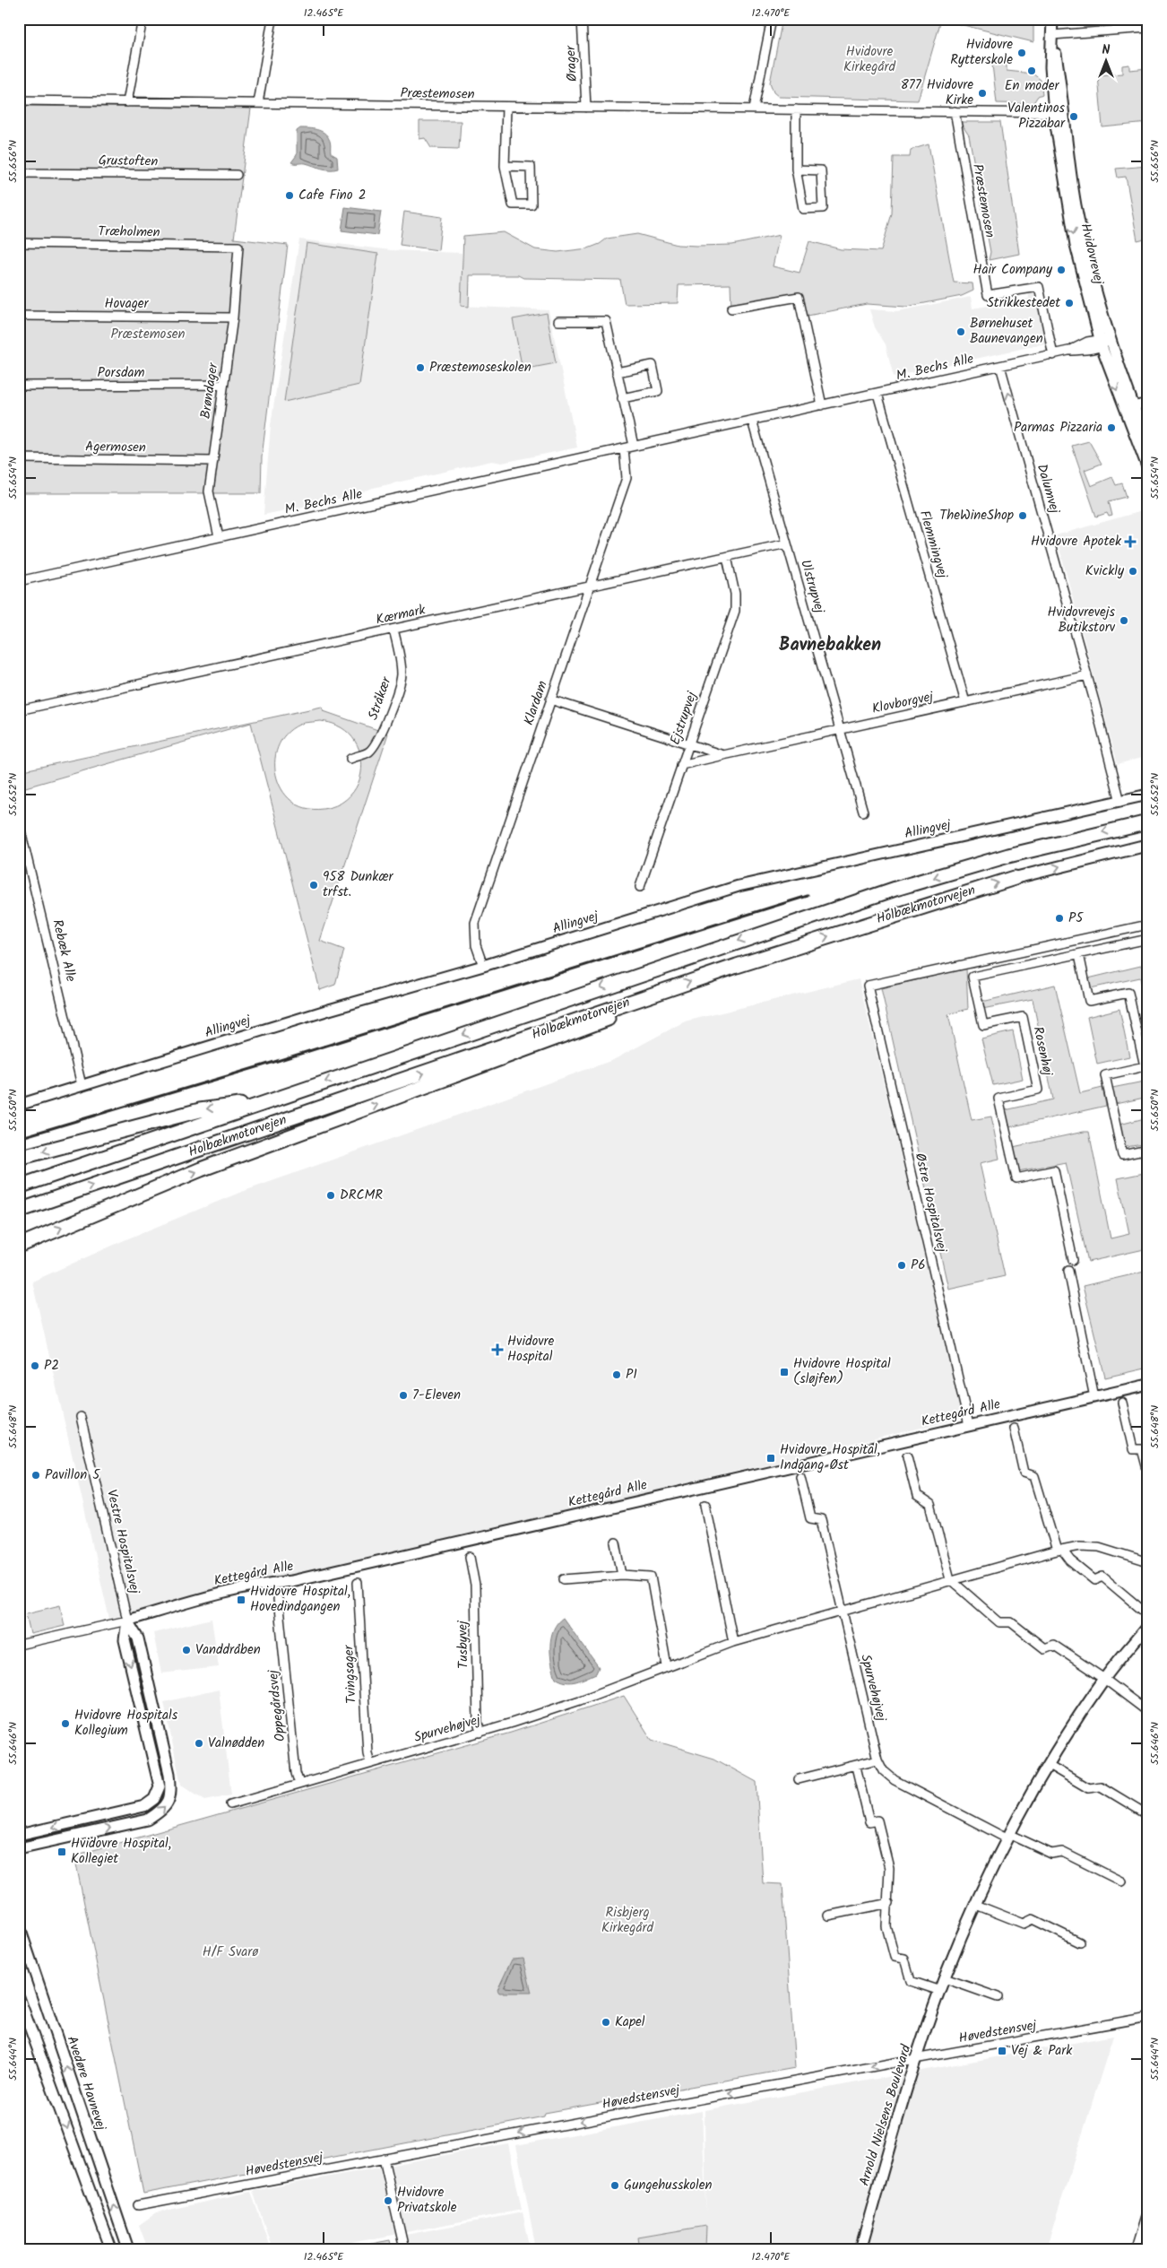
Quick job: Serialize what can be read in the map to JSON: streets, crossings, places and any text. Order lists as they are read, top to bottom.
{
  "streets": {
    "highway": ["Holbækmotorvejen"],
    "street": [
      "Ørager",
      "Præstemosen",
      "Grustoften",
      "Træholmen",
      "Hvidovrevej",
      "Hovager",
      "M. Bechs Alle",
      "Porsdam",
      "Brøndager",
      "Agermosen",
      "Dalumvej",
      "Flemmingvej",
      "Ulstrupvej",
      "Kærmark",
      "Stråkær",
      "Klardam",
      "Klovborgvej",
      "Ejstrupvej",
      "Allingvej",
      "Rebæk Alle",
      "Rosenhøj",
      "Østre Hospitalsvej",
      "Kettegård Alle",
      "Vestre Hospitalsvej",
      "Tusbyvej",
      "Tvingsager",
      "Spurvehøjvej",
      "Oppegårdsvej",
      "Høvedstensvej",
      "Avedøre Havnevej",
      "Arnold Nielsens Boulevard"
    ]
  },
  "crossings": [
    ["Ørager", "Præstemosen"],
    ["Præstemosen", "Hvidovrevej"],
    ["Præstemosen", "M. Bechs Alle"],
    ["Træholmen", "Brøndager"],
    ["Hvidovrevej", "M. Bechs Alle"],
    ["Hovager", "Brøndager"],
    ["M. Bechs Alle", "Brøndager"],
    ["M. Bechs Alle", "Dalumvej"],
    ["M. Bechs Alle", "Flemmingvej"],
    ["M. Bechs Alle", "Ulstrupvej"],
    ["M. Bechs Alle", "Klardam"],
    ["Porsdam", "Brøndager"],
    ["Brøndager", "Agermosen"],
    ["Dalumvej", "Klovborgvej"],
    ["Dalumvej", "Allingvej"],
    ["Flemmingvej", "Klovborgvej"],
    ["Ulstrupvej", "Kærmark"],
    ["Ulstrupvej", "Klovborgvej"],
    ["Kærmark", "Stråkær"],
    ["Kærmark", "Klardam"],
    ["Kærmark", "Ejstrupvej"],
    ["Klardam", "Klovborgvej"],
    ["Klardam", "Allingvej"],
    ["Klovborgvej", "Ejstrupvej"],
    ["Allingvej", "Rebæk Alle"],
    ["Østre Hospitalsvej", "Kettegård Alle"],
    ["Kettegård Alle", "Vestre Hospitalsvej"],
    ["Tusbyvej", "Spurvehøjvej"],
    ["Tvingsager", "Spurvehøjvej"],
    ["Spurvehøjvej", "Oppegårdsvej"],
    ["Spurvehøjvej", "Arnold Nielsens Boulevard"],
    ["Høvedstensvej", "Arnold Nielsens Boulevard"]
  ],
  "one_way": ["Dalumvej", "Høvedstensvej"],
  "districts": ["Bavnebakken"],
  "parks": [
    "Hvidovre Kirkegård",
    "Præstemosen",
    "Risbjerg Kirkegård",
    "H/F Svarø"
  ],
  "places": {
    "other": [
      "Hvidovre Rytterskole",
      "En moder",
      "877 Hvidovre Kirke",
      "Valentinos Pizzabar",
      "Cafe Fino 2",
      "Hair Company",
      "Strikkestedet",
      "Børnehuset Baunevangen",
      "Præstemoseskolen",
      "Parmas Pizzaria",
      "TheWineShop",
      "Kvickly",
      "Hvidovrevejs Butikstorv",
      "958 Dunkær trfst.",
      "P5",
      "DRCMR",
      "P6",
      "P2",
      "P1",
      "7-Eleven",
      "Pavillon 5",
      "Vanddråben",
      "Hvidovre Hospitals Kollegium",
      "Valnødden",
      "Kapel",
      "Gungehusskolen",
      "Hvidovre Privatskole"
    ],
    "health": ["Hvidovre Apotek", "Hvidovre Hospital"],
    "transit": [
      "Hvidovre Hospital (sløjfen)",
      "Hvidovre Hospital, Indgang Øst",
      "Hvidovre Hospital, Hovedindgangen",
      "Hvidovre Hospital, Kollegiet",
      "Vej & Park"
    ]
  },
  "north": "top",
  "coordinates": [
    "12.465°E",
    "12.470°E",
    "55.656°N",
    "55.654°N",
    "55.652°N",
    "55.650°N",
    "55.648°N",
    "55.646°N",
    "55.644°N"
  ]
}
